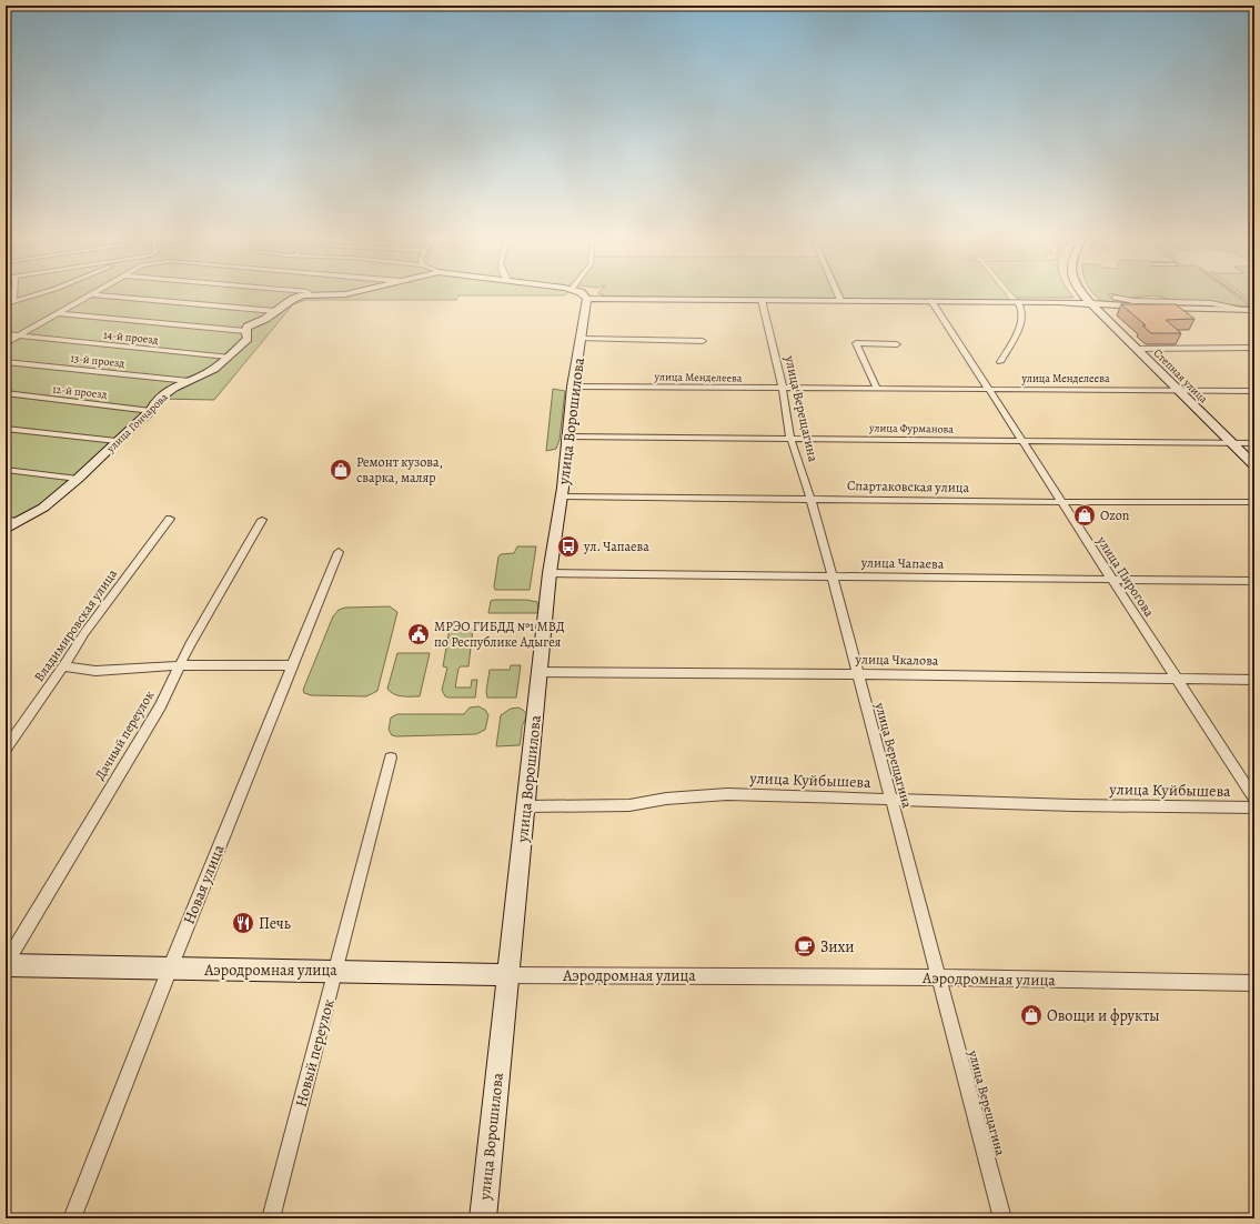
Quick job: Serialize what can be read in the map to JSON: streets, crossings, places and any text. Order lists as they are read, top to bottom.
{
  "streets": {
    "street": [
      "14-й проезд",
      "13-й проезд",
      "Степная улица",
      "улица Менделеева",
      "12-й проезд",
      "улица Верещагина",
      "улица Ворошилова",
      "улица Гончарова",
      "улица Фурманова",
      "Спартаковская улица",
      "улица Чапаева",
      "улица Пирогова",
      "Владимировская улица",
      "улица Чкалова",
      "Дачный переулок",
      "улица Куйбышева",
      "Новая улица",
      "Аэродромная улица",
      "Новый переулок"
    ]
  },
  "crossings": [
    ["14-й проезд", "улица Гончарова"],
    ["13-й проезд", "улица Гончарова"],
    ["Степная улица", "улица Менделеева"],
    ["Степная улица", "улица Фурманова"],
    ["улица Менделеева", "улица Верещагина"],
    ["улица Менделеева", "улица Ворошилова"],
    ["улица Менделеева", "улица Пирогова"],
    ["12-й проезд", "улица Гончарова"],
    ["улица Верещагина", "улица Фурманова"],
    ["улица Верещагина", "Спартаковская улица"],
    ["улица Верещагина", "улица Чапаева"],
    ["улица Верещагина", "улица Чкалова"],
    ["улица Верещагина", "улица Куйбышева"],
    ["улица Верещагина", "Аэродромная улица"],
    ["улица Ворошилова", "улица Фурманова"],
    ["улица Ворошилова", "Спартаковская улица"],
    ["улица Ворошилова", "улица Чапаева"],
    ["улица Ворошилова", "улица Чкалова"],
    ["улица Ворошилова", "улица Куйбышева"],
    ["улица Ворошилова", "Аэродромная улица"],
    ["улица Фурманова", "улица Пирогова"],
    ["Спартаковская улица", "улица Пирогова"],
    ["улица Чапаева", "улица Пирогова"],
    ["улица Пирогова", "улица Чкалова"],
    ["Дачный переулок", "Аэродромная улица"],
    ["Новая улица", "Аэродромная улица"],
    ["Аэродромная улица", "Новый переулок"]
  ],
  "places": {
    "shop": ["Ремонт кузова, сварка, маляр", "Ozon", "Овощи и фрукты"],
    "bus stop": ["ул. Чапаева"],
    "public building": ["МРЭО ГИБДД №1 МВД по Республике Адыгея"],
    "restaurant": ["Печь"],
    "cafe": ["Зихи"]
  }
}
